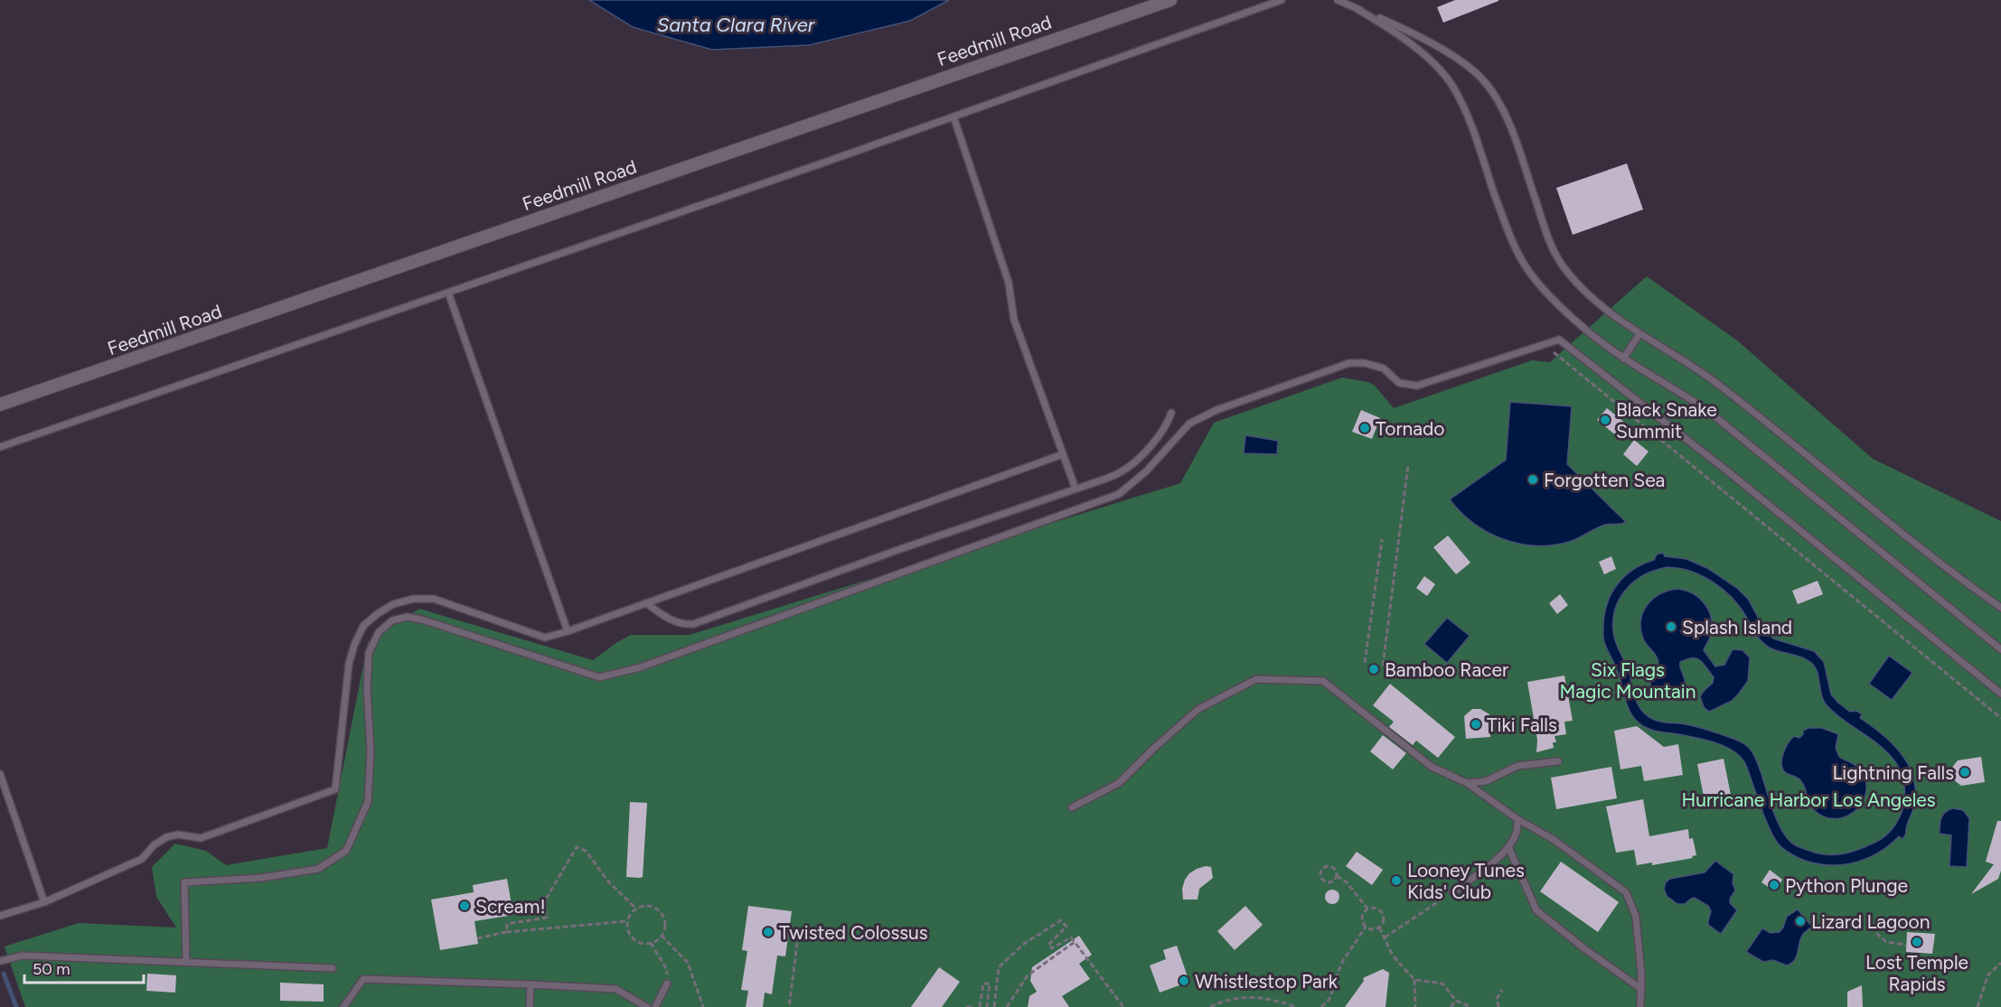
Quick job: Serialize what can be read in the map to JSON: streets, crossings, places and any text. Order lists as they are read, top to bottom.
{
  "streets": {
    "street": ["Feedmill Road"]
  },
  "water": ["Santa Clara River"],
  "parks": ["Six Flags Magic Mountain", "Hurricane Harbor Los Angeles"],
  "places": [
    "Black Snake Summit",
    "Tornado",
    "Forgotten Sea",
    "Splash Island",
    "Bamboo Racer",
    "Tiki Falls",
    "Lightning Falls",
    "Looney Tunes Kids' Club",
    "Python Plunge",
    "Scream!",
    "Lizard Lagoon",
    "Twisted Colossus",
    "Lost Temple Rapids",
    "Whistlestop Park"
  ],
  "scale_bar": "50 m"
}
